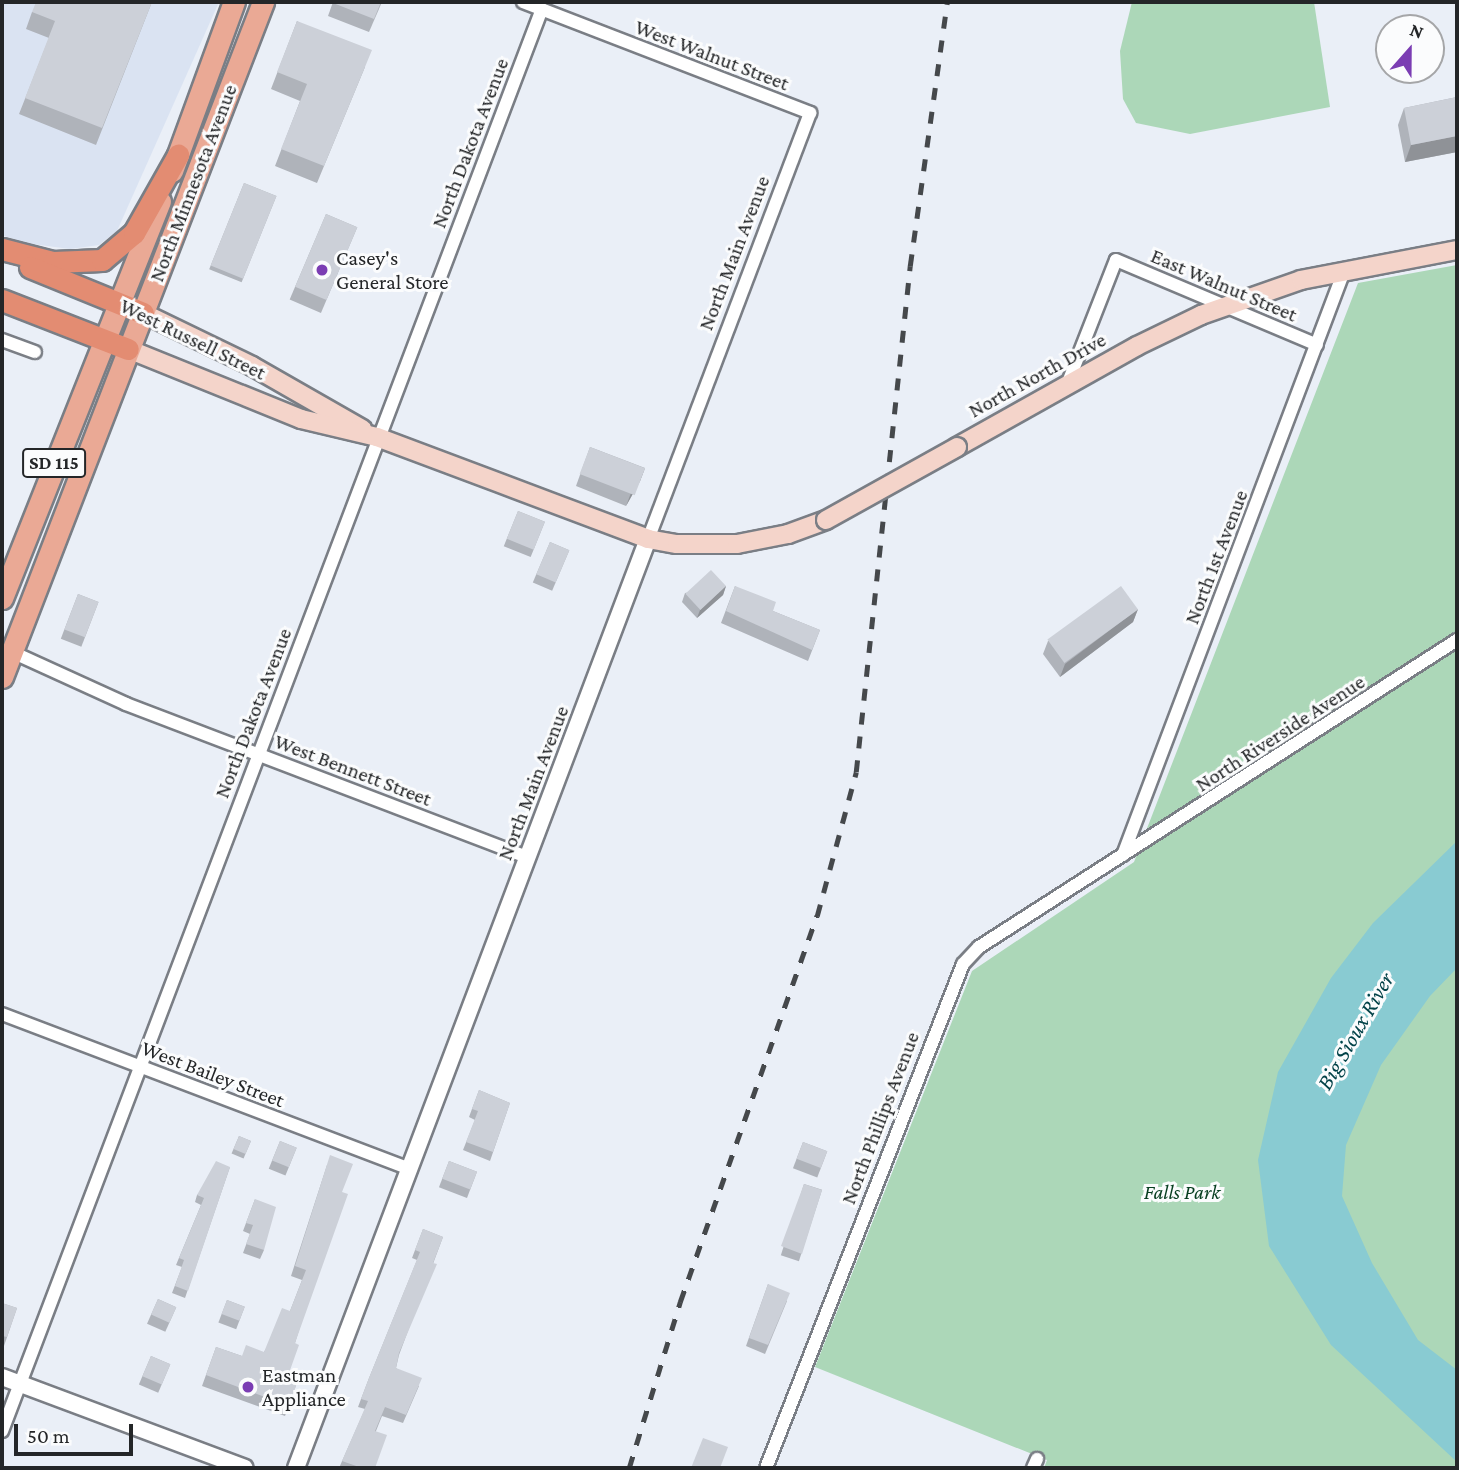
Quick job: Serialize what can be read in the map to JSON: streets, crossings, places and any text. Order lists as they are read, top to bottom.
{
  "streets": {
    "highway": ["West Russell Street"],
    "main road": ["North Minnesota Avenue", "North North Drive", "SD 115"],
    "street": [
      "West Walnut Street",
      "North Dakota Avenue",
      "North Main Avenue",
      "East Walnut Street",
      "North 1st Avenue",
      "North Riverside Avenue",
      "West Bennett Street",
      "West Bailey Street",
      "North Phillips Avenue"
    ]
  },
  "crossings": [
    ["West Walnut Street", "North Dakota Avenue"],
    ["West Walnut Street", "North Main Avenue"],
    ["North Dakota Avenue", "West Russell Street"],
    ["North Dakota Avenue", "West Bennett Street"],
    ["North Dakota Avenue", "West Bailey Street"],
    ["North Minnesota Avenue", "West Russell Street"],
    ["North Minnesota Avenue", "West Bennett Street"],
    ["North Main Avenue", "West Russell Street"],
    ["North Main Avenue", "North North Drive"],
    ["North Main Avenue", "West Bennett Street"],
    ["North Main Avenue", "West Bailey Street"],
    ["East Walnut Street", "North North Drive"],
    ["East Walnut Street", "North 1st Avenue"],
    ["West Russell Street", "North North Drive"],
    ["North North Drive", "North 1st Avenue"],
    ["North 1st Avenue", "North Riverside Avenue"],
    ["North 1st Avenue", "North Phillips Avenue"],
    ["North Riverside Avenue", "North Phillips Avenue"]
  ],
  "water": ["Big Sioux River"],
  "parks": ["Falls Park"],
  "places": ["Casey's General Store", "Eastman Appliance"],
  "scale_bar": "50 m",
  "north": "top"
}
